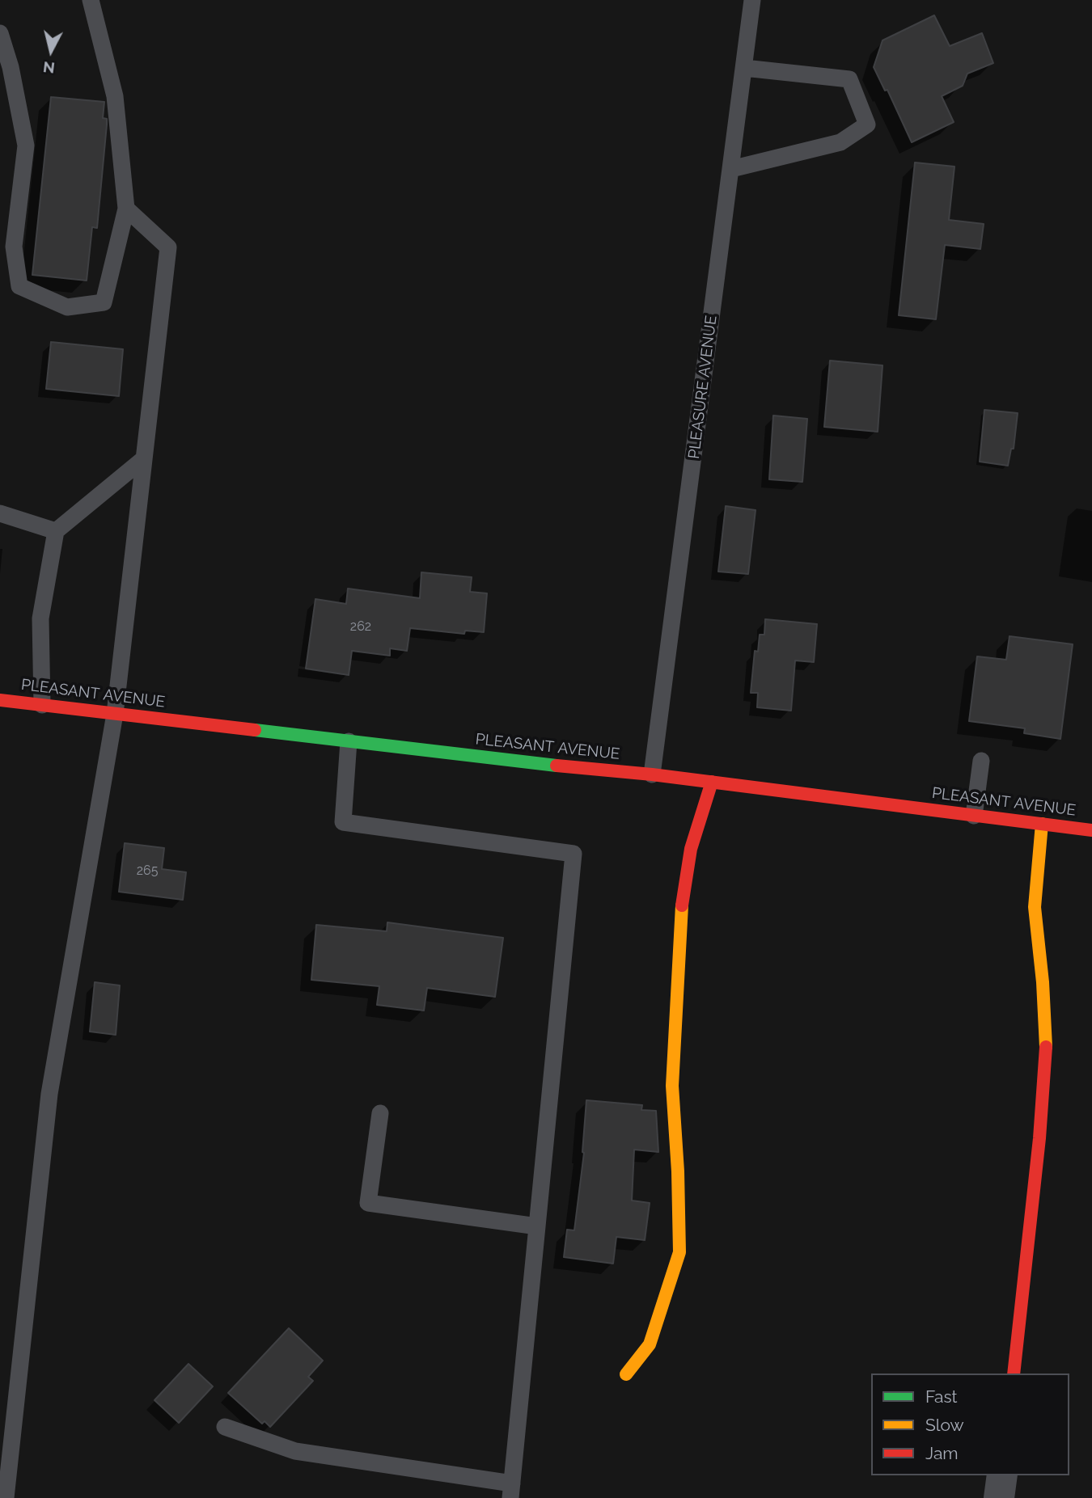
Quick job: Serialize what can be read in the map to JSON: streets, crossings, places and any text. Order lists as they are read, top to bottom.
{
  "streets": {
    "street": ["PLEASANT AVENUE"],
    "lane": ["PLEASURE AVENUE"]
  },
  "crossings": [
    ["PLEASURE AVENUE", "PLEASANT AVENUE"]
  ],
  "house_numbers": ["262", "265"],
  "legend": ["Fast", "Slow", "Jam"],
  "north": "bottom"
}
